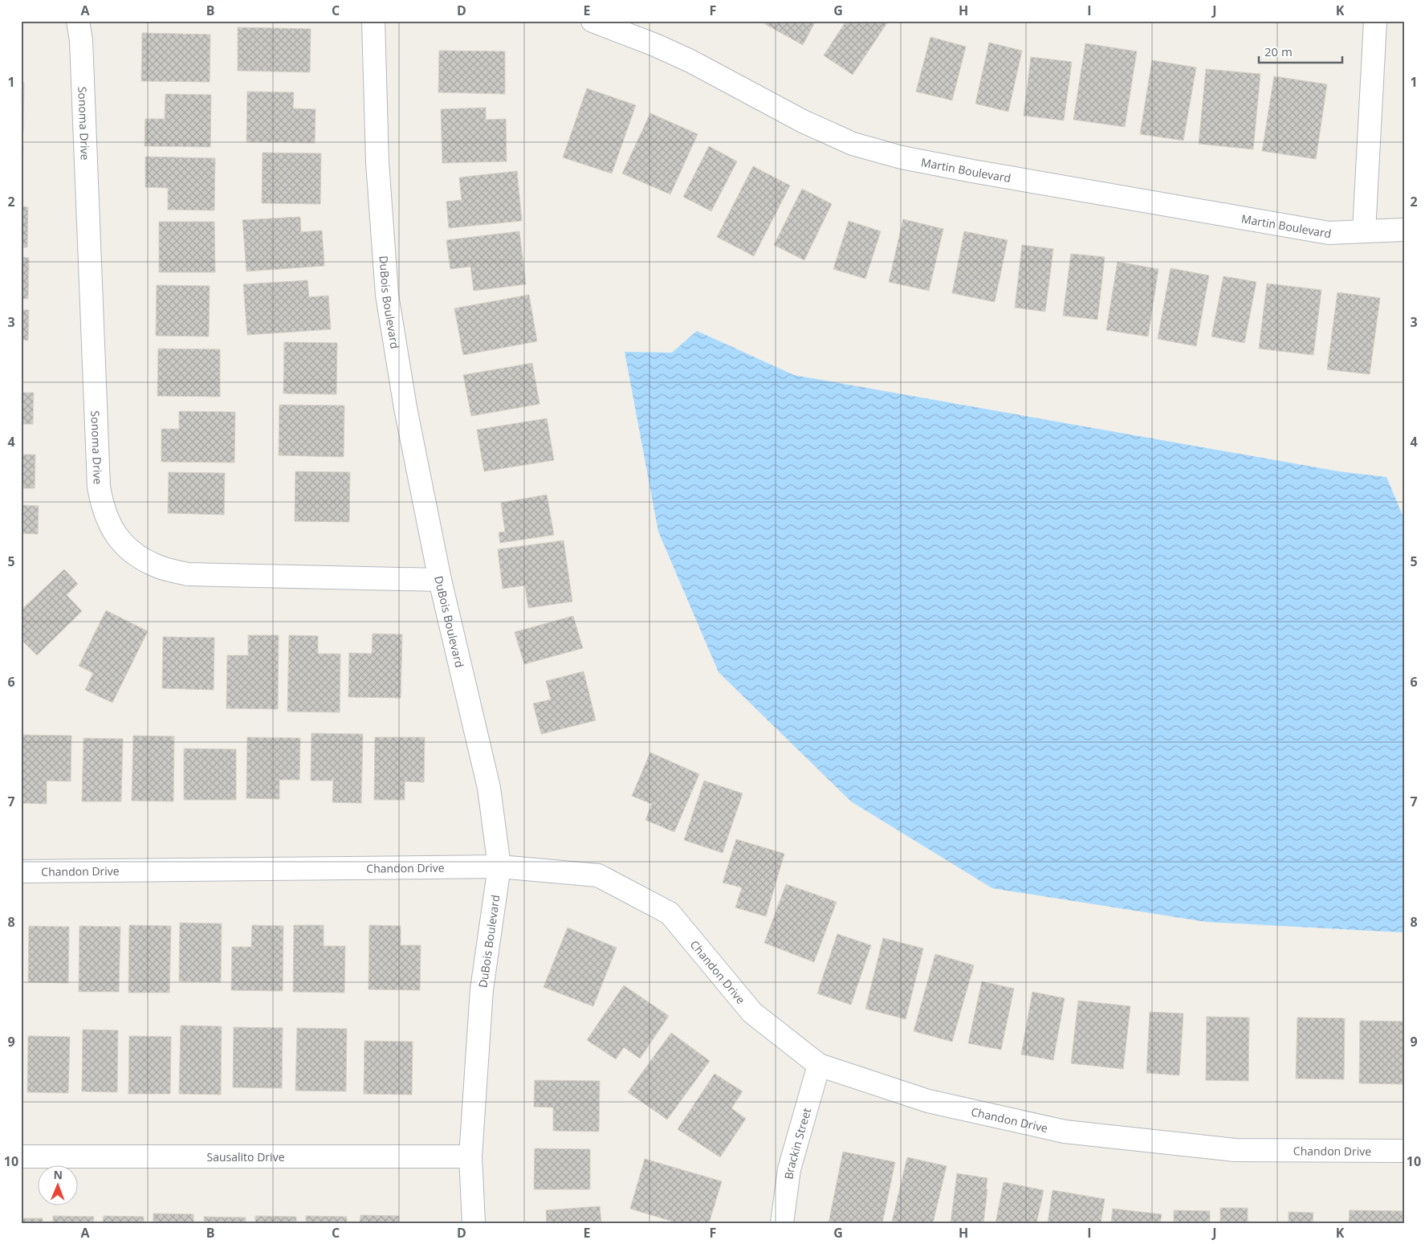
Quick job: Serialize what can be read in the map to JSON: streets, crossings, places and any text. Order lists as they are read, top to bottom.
{
  "streets": {
    "street": [
      "Sonoma Drive",
      "Martin Boulevard",
      "DuBois Boulevard",
      "Chandon Drive",
      "Brackin Street",
      "Sausalito Drive"
    ]
  },
  "crossings": [
    ["Sonoma Drive", "DuBois Boulevard"],
    ["DuBois Boulevard", "Chandon Drive"],
    ["DuBois Boulevard", "Sausalito Drive"],
    ["Chandon Drive", "Brackin Street"]
  ],
  "scale_bar": "20 m",
  "north": "top",
  "grid": {
    "columns": [
      "A",
      "B",
      "C",
      "D",
      "E",
      "F",
      "G",
      "H",
      "I",
      "J",
      "K"
    ],
    "rows": [
      "1",
      "2",
      "3",
      "4",
      "5",
      "6",
      "7",
      "8",
      "9",
      "10"
    ]
  }
}
